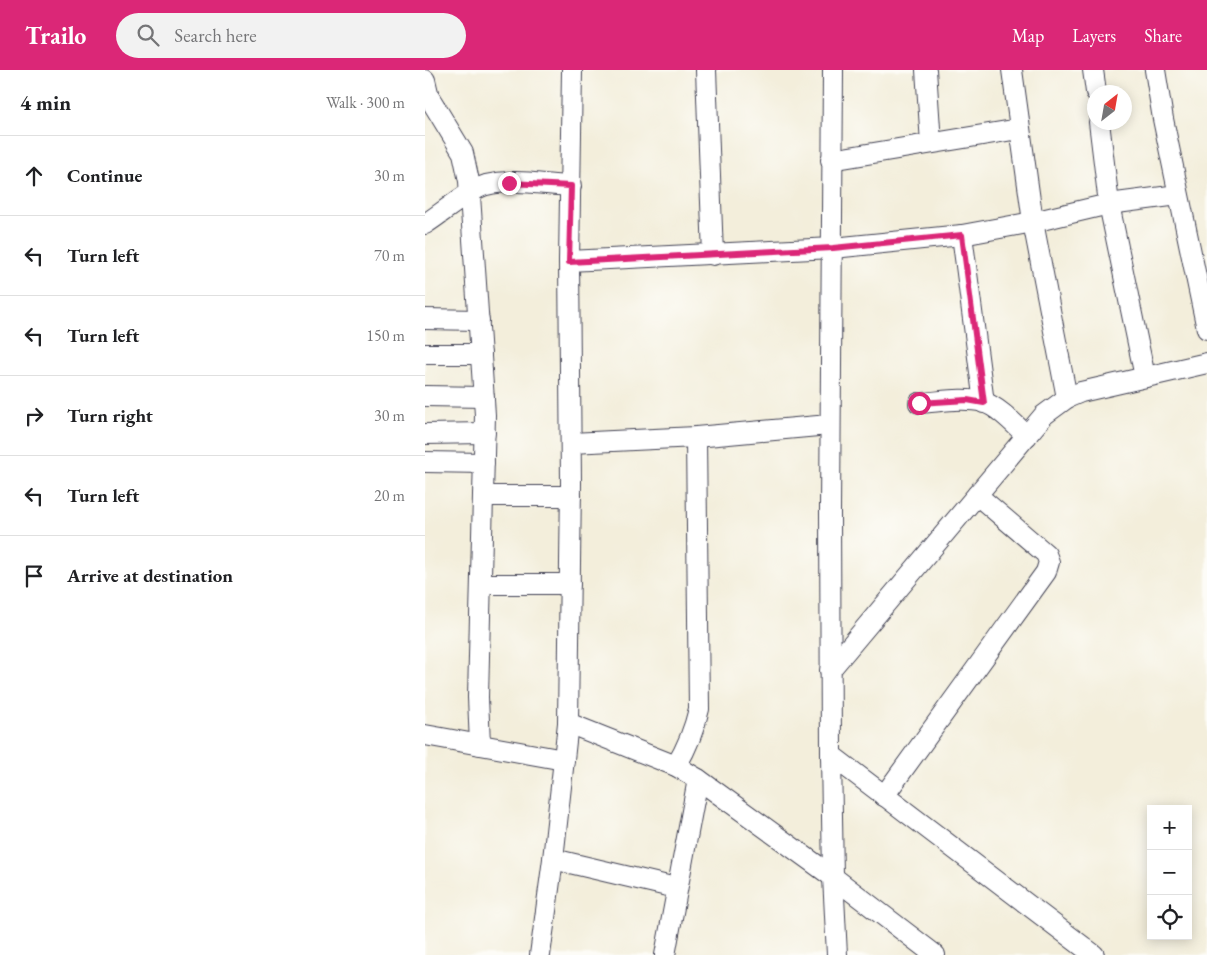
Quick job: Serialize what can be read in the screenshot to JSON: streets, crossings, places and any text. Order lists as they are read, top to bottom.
{
  "north": "top right",
  "page": {
    "header": "Trailo",
    "search": "Search here",
    "nav": ["Map", "Layers", "Share"],
    "heading": ["4 min", "Walk · 300 m"],
    "list": [
      ["Continue", "30 m"],
      ["Turn left", "70 m"],
      ["Turn left", "150 m"],
      ["Turn right", "30 m"],
      ["Turn left", "20 m"],
      "Arrive at destination"
    ],
    "map_buttons": ["+", "−"]
  }
}
